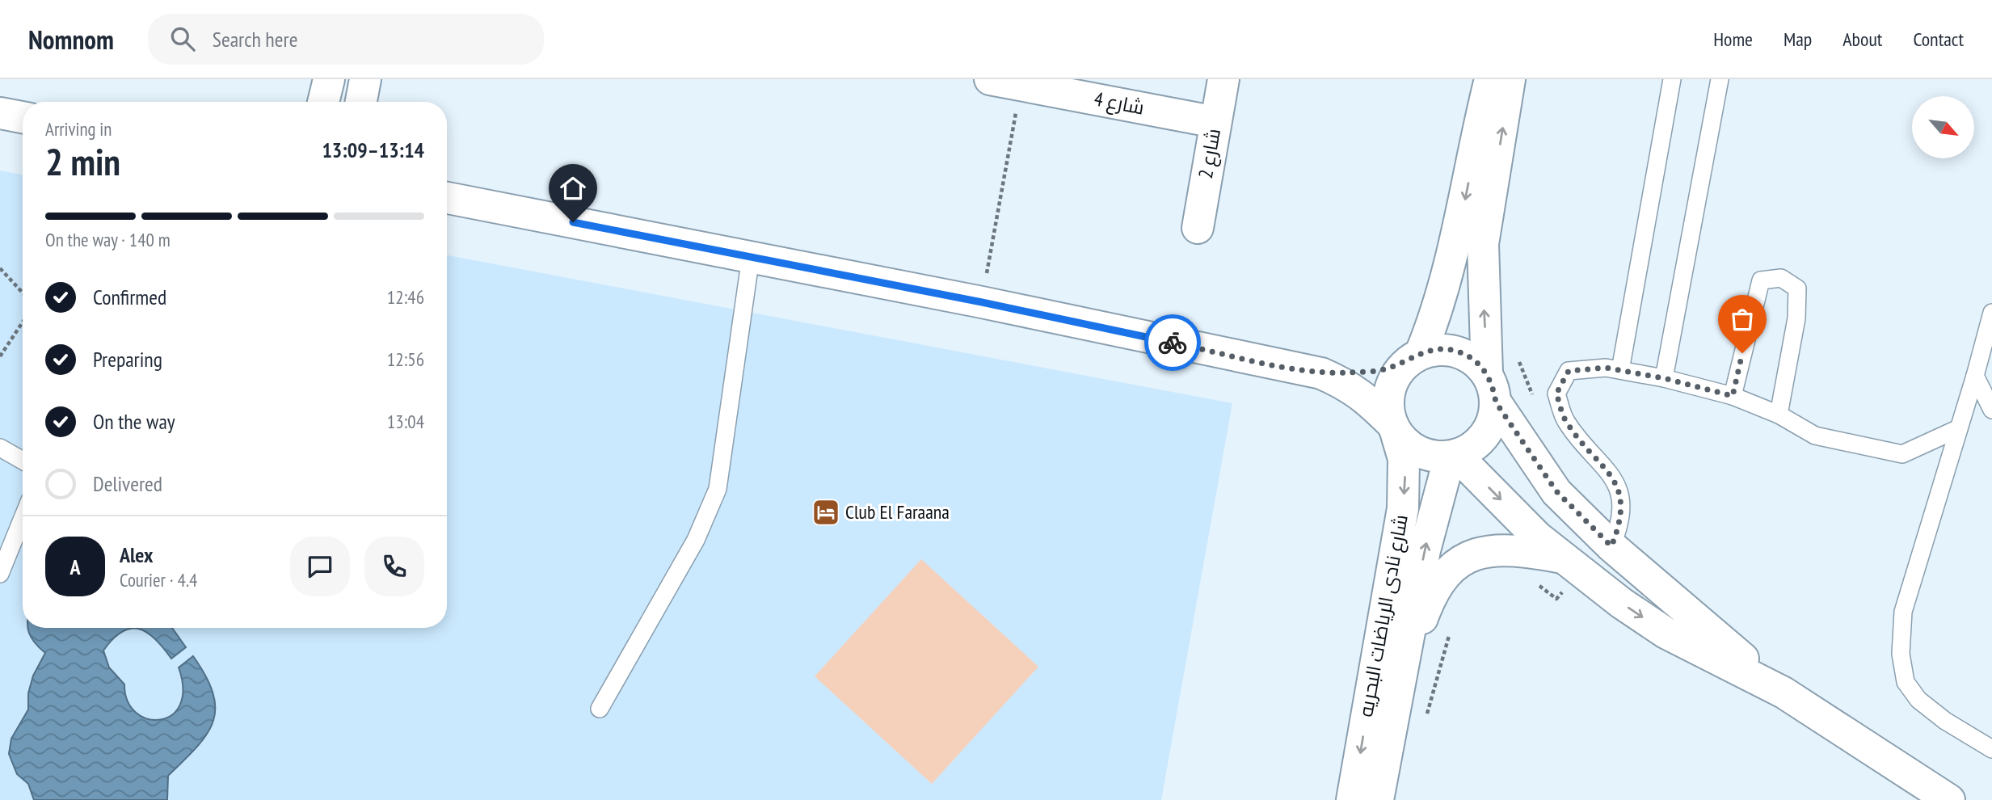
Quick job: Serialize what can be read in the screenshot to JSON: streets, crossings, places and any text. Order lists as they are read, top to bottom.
{
  "streets": {
    "main road": ["شارع 4", "شارع 2", "شارع نادى الرياضات البحريه"]
  },
  "crossings": [
    ["شارع 4", "شارع 2"]
  ],
  "places": {
    "hotel": ["Club El Faraana"]
  },
  "north": "bottom right",
  "page": {
    "header": "Nomnom",
    "search": "Search here",
    "nav": [
      "Home",
      "Map",
      "About",
      "Contact"
    ],
    "heading": ["2 min", "Arriving in", "13:09–13:14"],
    "panel": ["Alex", "Courier · 4.4"],
    "bar": "On the way · 140 m",
    "list": [
      ["Confirmed", "12:46"],
      ["Preparing", "12:56"],
      ["On the way", "13:04"],
      "Delivered"
    ],
    "round": "A"
  }
}
